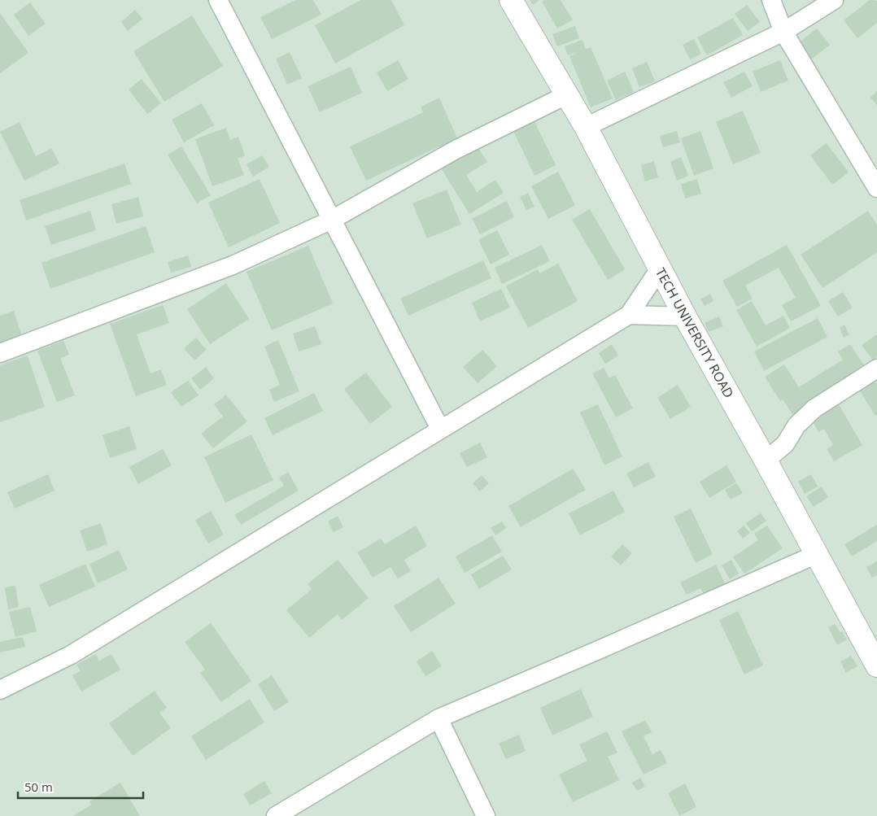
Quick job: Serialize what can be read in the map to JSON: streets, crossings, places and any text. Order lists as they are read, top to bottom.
{
  "streets": {
    "street": ["TECH UNIVERSITY ROAD"]
  },
  "scale_bar": "50 m"
}
